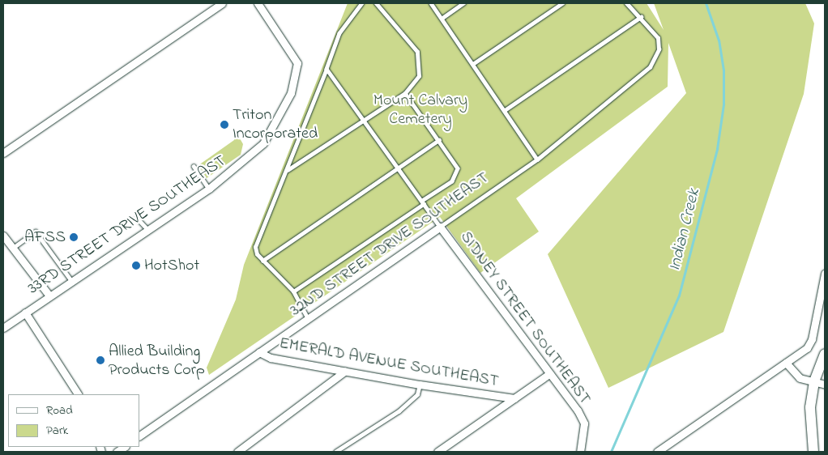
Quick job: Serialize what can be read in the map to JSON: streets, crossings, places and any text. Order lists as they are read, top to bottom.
{
  "streets": {
    "street": [
      "33RD STREET DRIVE SOUTHEAST",
      "32ND STREET DRIVE SOUTHEAST",
      "SIDNEY STREET SOUTHEAST",
      "EMERALD AVENUE SOUTHEAST"
    ]
  },
  "crossings": [
    ["32ND STREET DRIVE SOUTHEAST", "SIDNEY STREET SOUTHEAST"],
    ["32ND STREET DRIVE SOUTHEAST", "EMERALD AVENUE SOUTHEAST"]
  ],
  "water": ["Indian Creek"],
  "parks": ["Mount Calvary Cemetery"],
  "places": [
    "Triton Incorporated",
    "AFSS",
    "HotShot",
    "Allied Building Products Corp"
  ],
  "legend": ["Road", "Park"]
}
